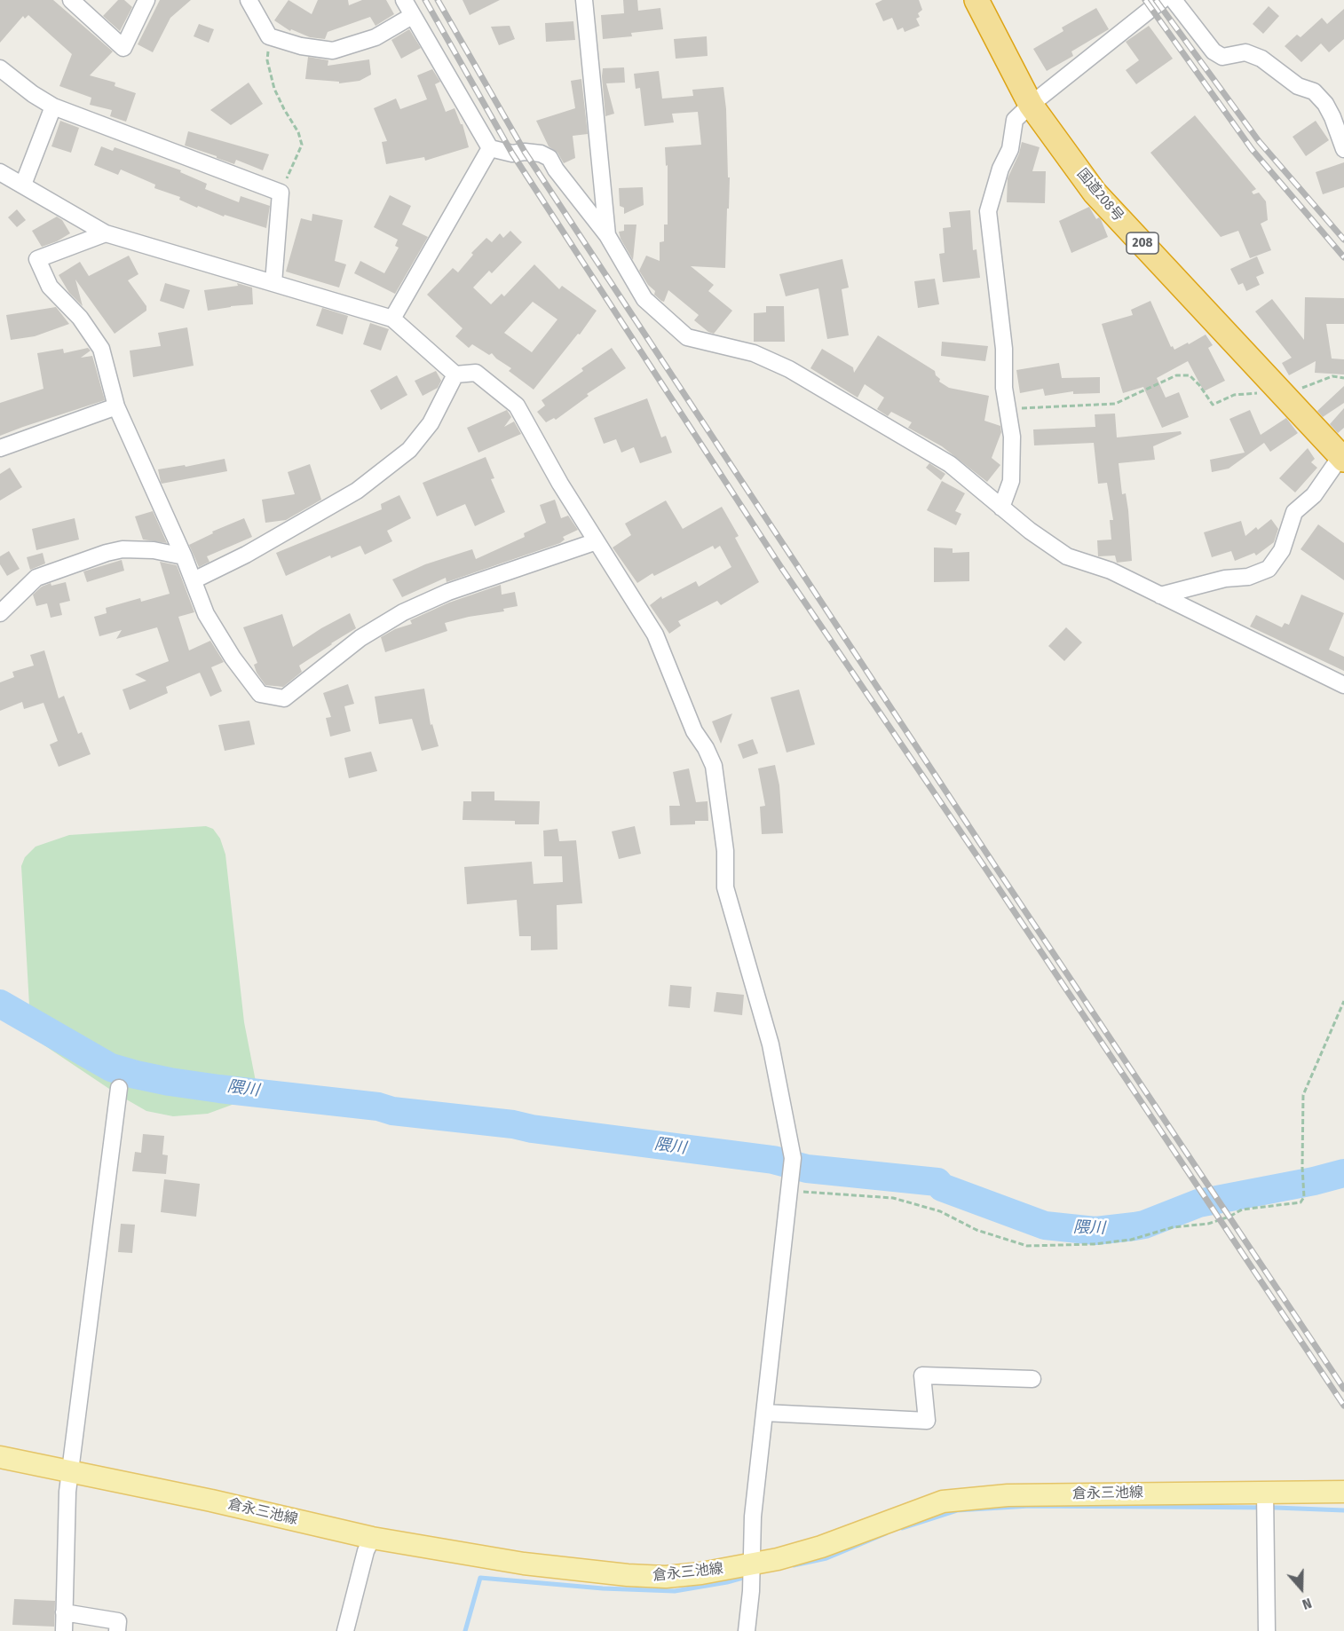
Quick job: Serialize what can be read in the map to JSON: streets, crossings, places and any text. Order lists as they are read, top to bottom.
{
  "streets": {
    "highway": ["国道208号", "208"],
    "main road": ["倉永三池線"]
  },
  "water": ["隈川"],
  "north": "bottom"
}
